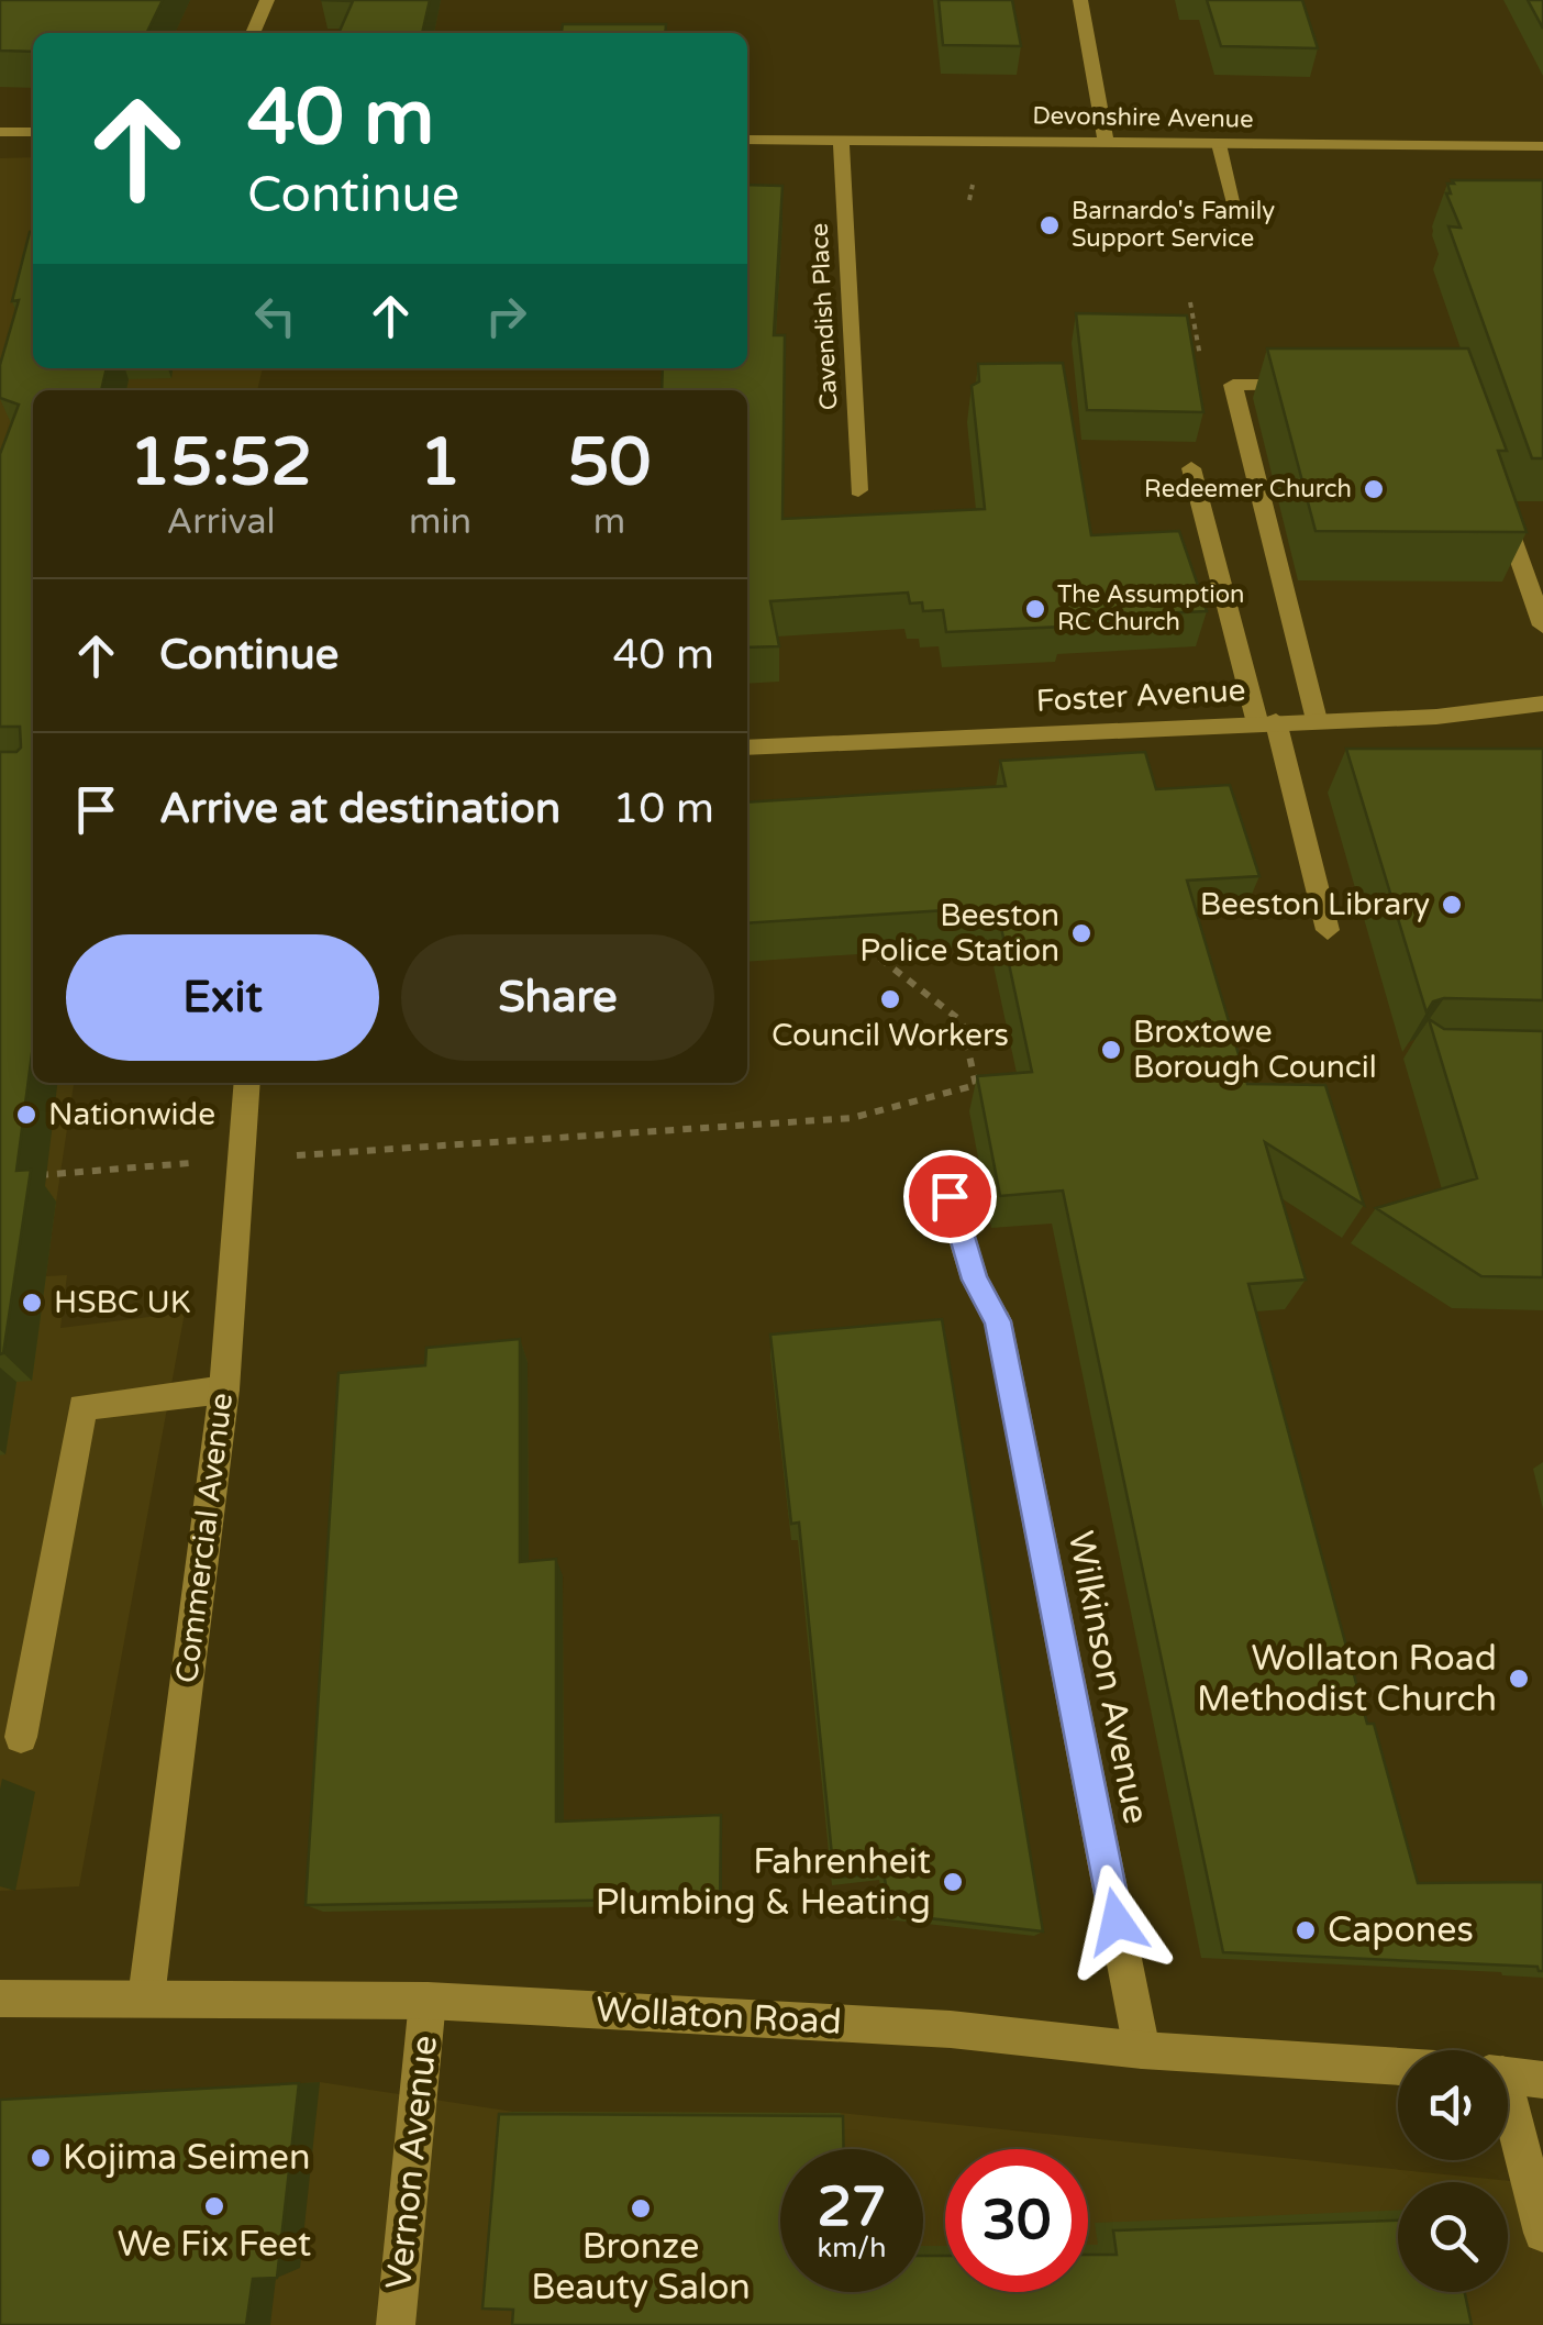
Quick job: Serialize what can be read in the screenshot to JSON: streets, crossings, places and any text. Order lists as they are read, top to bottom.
{
  "streets": {
    "street": [
      "Devonshire Avenue",
      "Cavendish Place",
      "Foster Avenue",
      "Commercial Avenue",
      "Wilkinson Avenue",
      "Wollaton Road",
      "Vernon Avenue"
    ]
  },
  "crossings": [
    ["Devonshire Avenue", "Cavendish Place"],
    ["Commercial Avenue", "Wollaton Road"],
    ["Wilkinson Avenue", "Wollaton Road"],
    ["Wollaton Road", "Vernon Avenue"]
  ],
  "places": [
    "Barnardo's Family Support Service",
    "Redeemer Church",
    "The Assumption RC Church",
    "Beeston Library",
    "Beeston Police Station",
    "Council Workers",
    "Broxtowe Borough Council",
    "Nationwide",
    "HSBC UK",
    "Wollaton Road Methodist Church",
    "Fahrenheit Plumbing & Heating",
    "Capones",
    "Kojima Seimen",
    "We Fix Feet",
    "Bronze Beauty Salon"
  ],
  "page": {
    "turn": ["40 m", "Continue"],
    "eta": [
      "15:52",
      "Arrival",
      "1",
      "min",
      "50",
      "m"
    ],
    "list": [
      {
        "name": "Continue",
        "value": "40 m"
      },
      {
        "name": "Arrive at destination",
        "value": "10 m"
      }
    ],
    "buttons": ["Exit", "Share"],
    "speed": "27 km/h",
    "limit": "30"
  }
}
